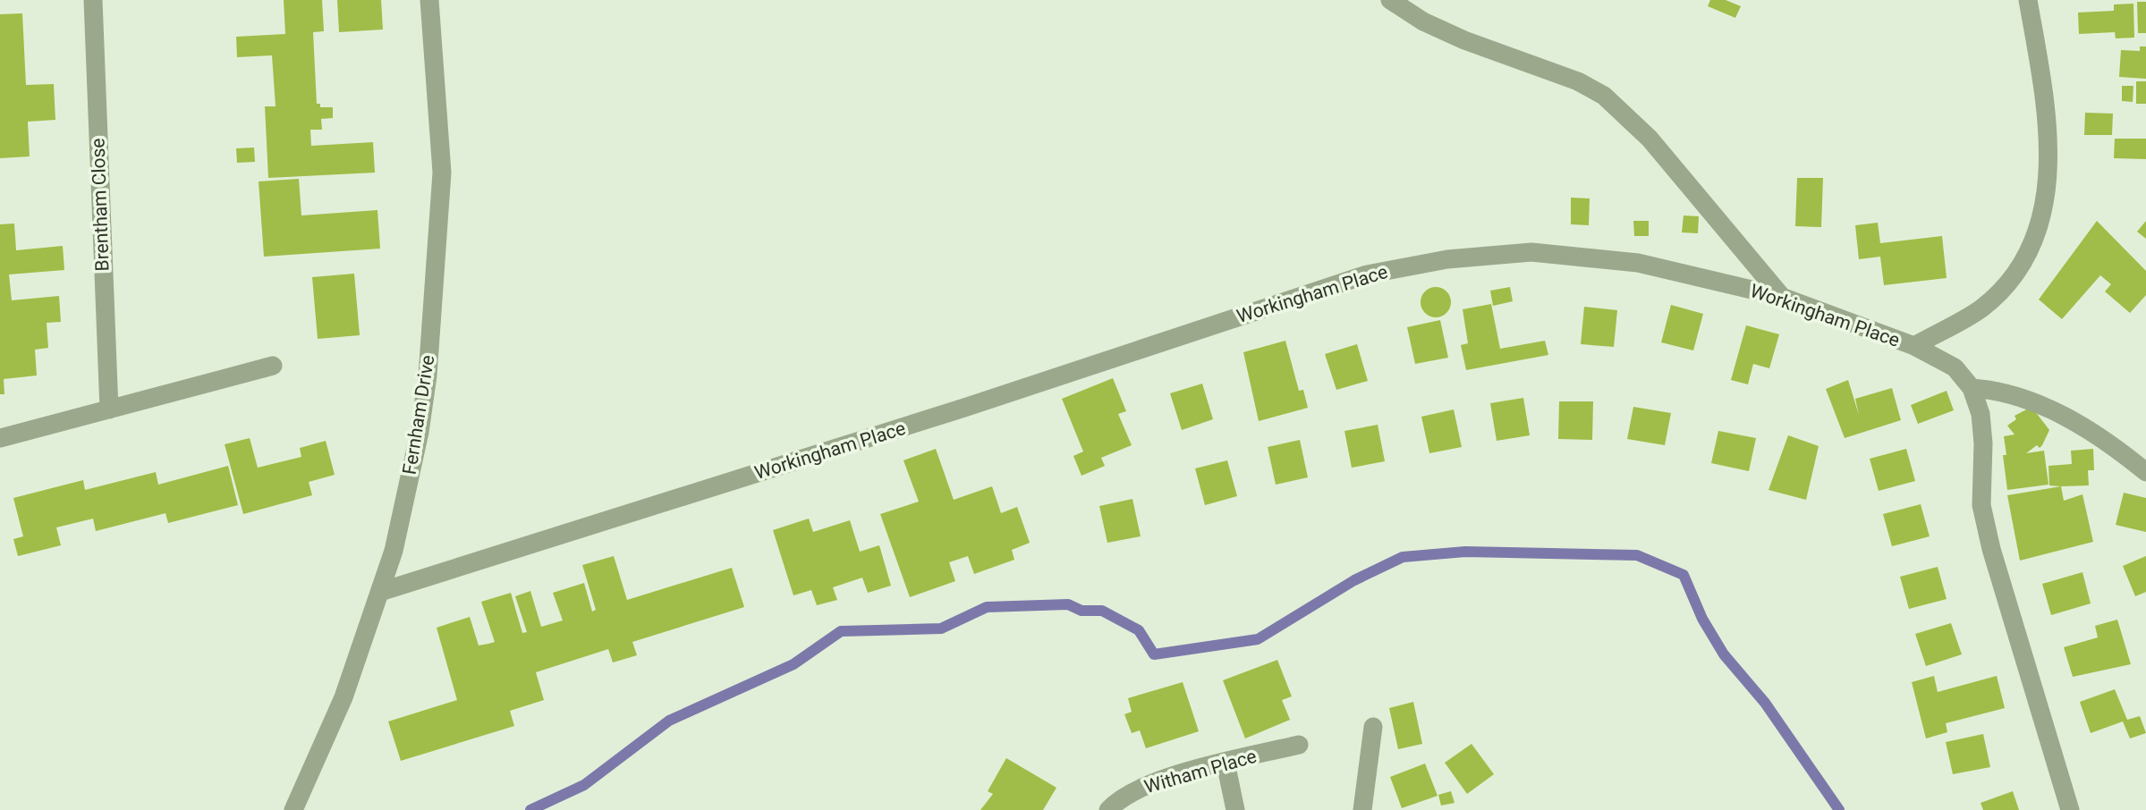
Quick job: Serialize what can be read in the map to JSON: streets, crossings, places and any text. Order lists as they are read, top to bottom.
{
  "streets": {
    "street": [
      "Brentham Close",
      "Workingham Place",
      "Fernham Drive",
      "Witham Place"
    ]
  },
  "crossings": [
    ["Workingham Place", "Fernham Drive"]
  ]
}
